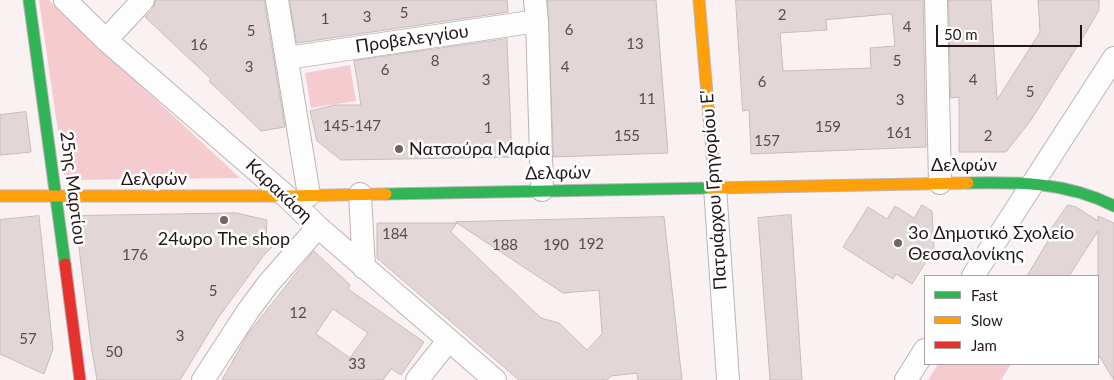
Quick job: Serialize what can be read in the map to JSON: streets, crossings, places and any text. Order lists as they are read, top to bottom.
{
  "streets": {
    "main road": ["Δελφών", "25ης Μαρτίου", "Πατριάρχου Γρηγορίου Ε'"],
    "street": ["Προβελεγγίου", "Καρακάση"]
  },
  "crossings": [
    ["Δελφών", "25ης Μαρτίου"],
    ["Δελφών", "Πατριάρχου Γρηγορίου Ε'"],
    ["Δελφών", "Καρακάση"]
  ],
  "places": ["Νατσούρα Μαρία", "24ωρο The shop", "3ο Δημοτικό Σχολείο Θεσσαλονίκης"],
  "house_numbers": [
    "5",
    "2",
    "3",
    "1",
    "4",
    "6",
    "5",
    "13",
    "16",
    "8",
    "5",
    "3",
    "4",
    "6",
    "3",
    "4",
    "6",
    "5",
    "11",
    "3",
    "145-147",
    "159",
    "1",
    "161",
    "155",
    "2",
    "157",
    "184",
    "192",
    "188",
    "190",
    "176",
    "5",
    "12",
    "3",
    "57",
    "50",
    "33"
  ],
  "legend": ["Fast", "Slow", "Jam"],
  "scale_bar": "50 m"
}
